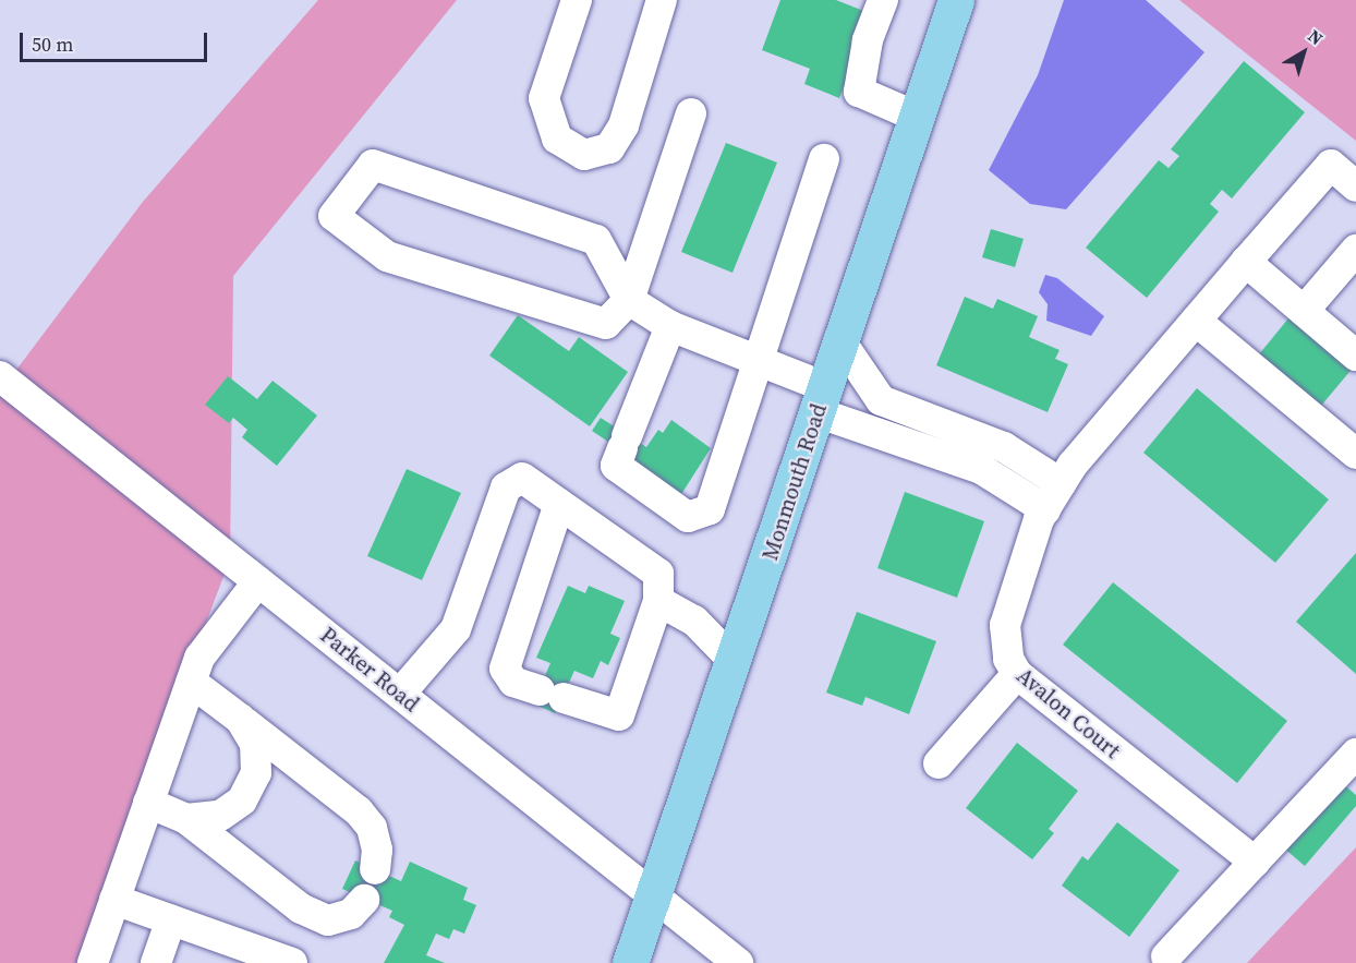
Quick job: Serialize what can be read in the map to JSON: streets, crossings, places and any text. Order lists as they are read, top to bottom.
{
  "streets": {
    "main road": ["Monmouth Road"],
    "street": ["Parker Road", "Avalon Court"]
  },
  "crossings": [
    ["Monmouth Road", "Parker Road"]
  ],
  "scale_bar": "50 m",
  "north": "top right"
}
